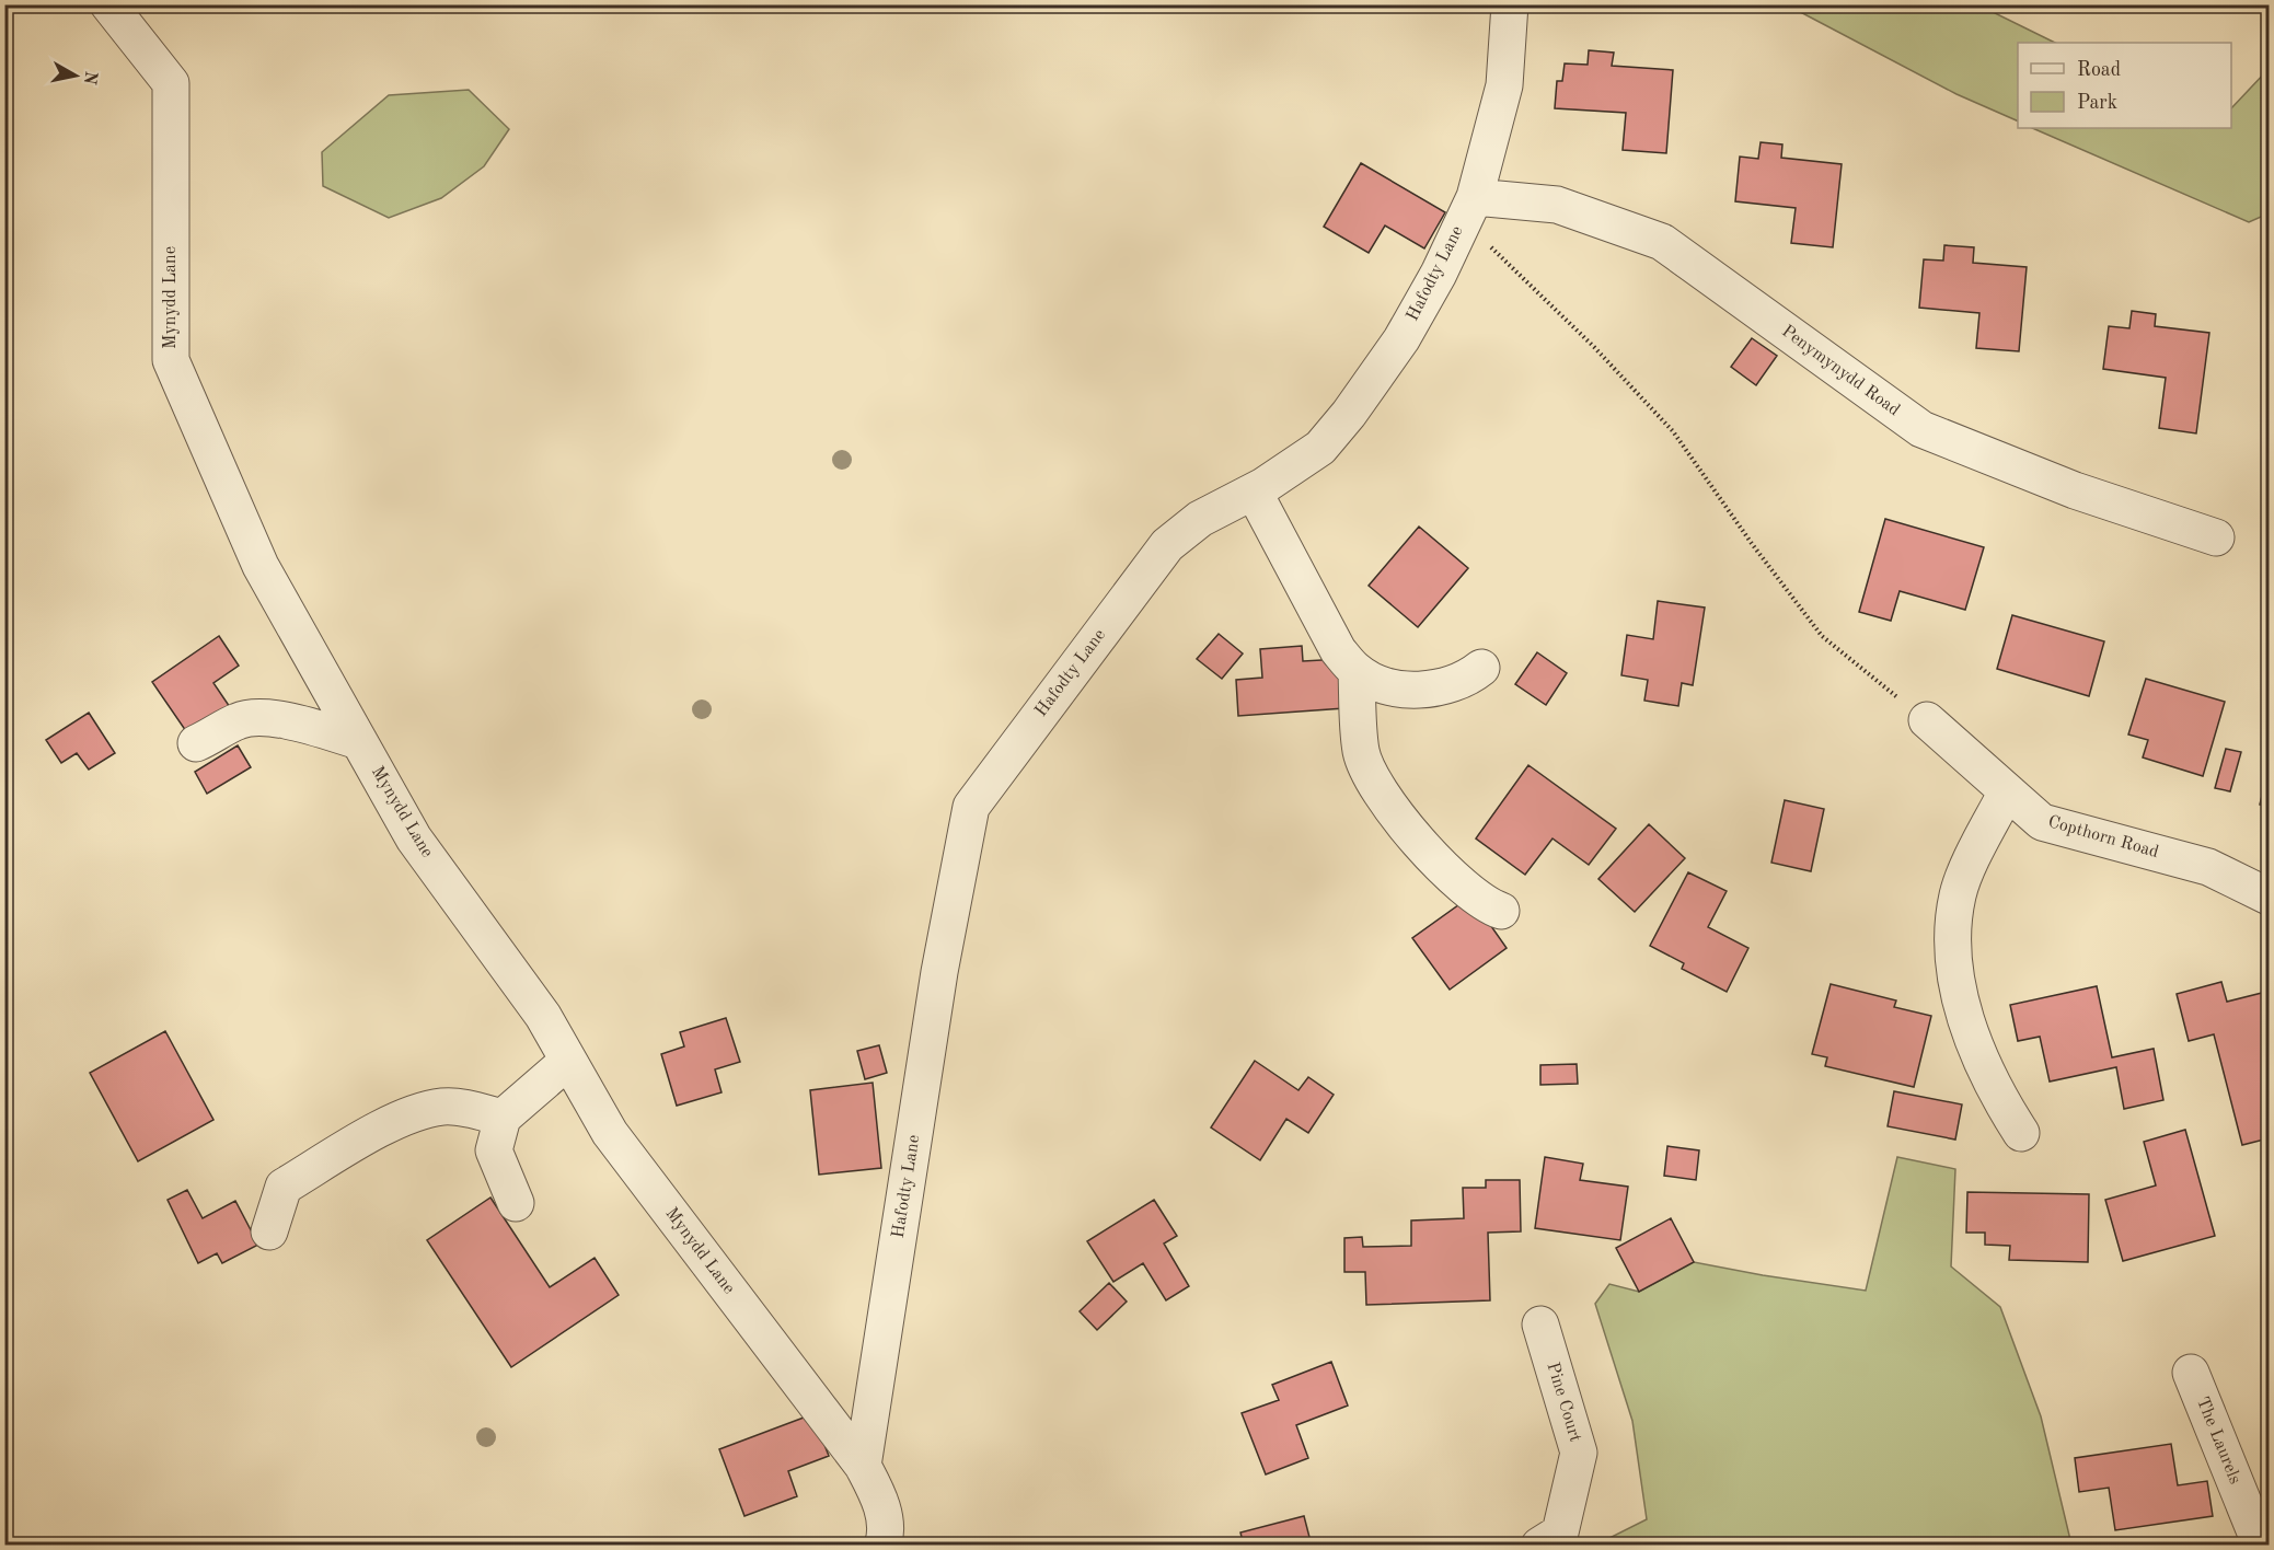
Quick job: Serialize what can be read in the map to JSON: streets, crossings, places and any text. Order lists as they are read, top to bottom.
{
  "streets": {
    "street": [
      "Hafodty Lane",
      "Mynydd Lane",
      "Penymynydd Road",
      "Copthorn Road",
      "Pine Court",
      "The Laurels"
    ]
  },
  "crossings": [
    ["Hafodty Lane", "Mynydd Lane"],
    ["Hafodty Lane", "Penymynydd Road"]
  ],
  "legend": ["Road", "Park"],
  "north": "right"
}
